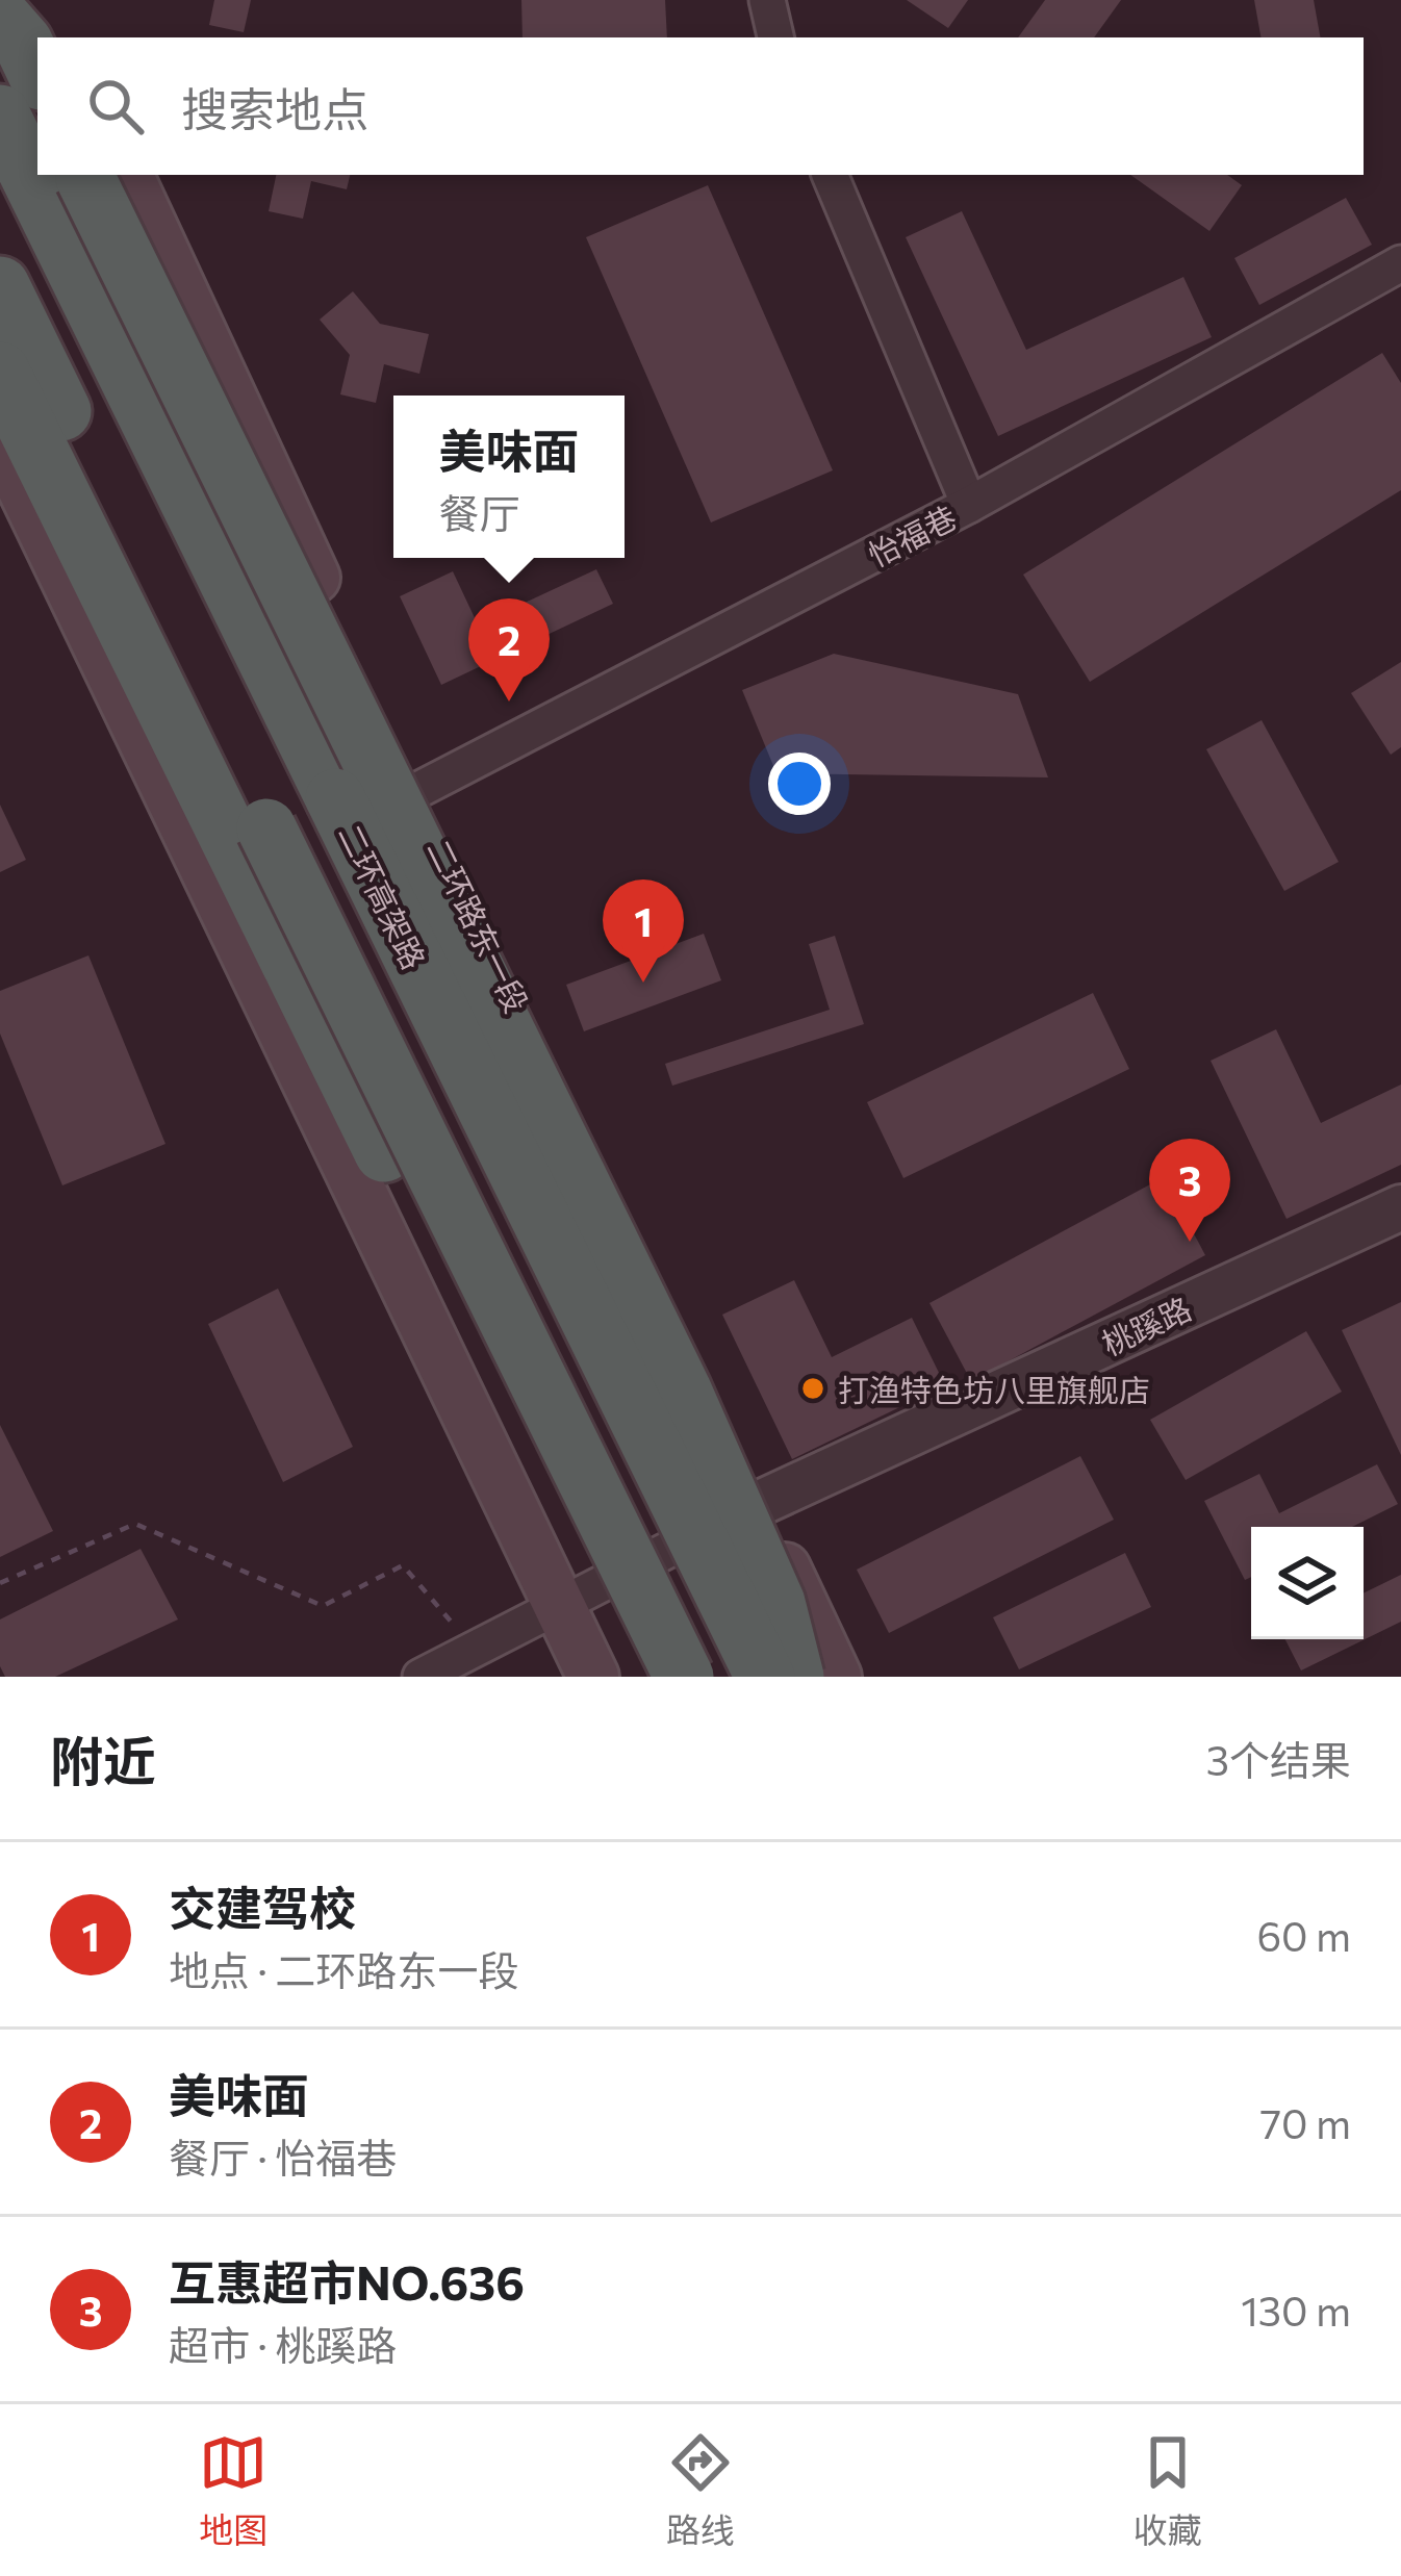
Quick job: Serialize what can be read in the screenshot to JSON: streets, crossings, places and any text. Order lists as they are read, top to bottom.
{
  "streets": {
    "highway": ["二环高架路"],
    "main road": ["二环路东一段"],
    "street": ["怡福巷", "桃蹊路"]
  },
  "crossings": [
    ["怡福巷", "二环路东一段"],
    ["二环路东一段", "桃蹊路"]
  ],
  "places": ["打渔特色坊八里旗舰店"],
  "page": {
    "search": "搜索地点",
    "popup": ["美味面", "餐厅"],
    "pins": ["2", "1", "3"],
    "heading": ["附近", "3个结果"],
    "list": [
      {
        "mark": "1",
        "name": "交建驾校",
        "note": "地点 · 二环路东一段",
        "value": "60 m"
      },
      {
        "mark": "2",
        "name": "美味面",
        "note": "餐厅 · 怡福巷",
        "value": "70 m"
      },
      {
        "mark": "3",
        "name": "互惠超市NO.636",
        "note": "超市 · 桃蹊路",
        "value": "130 m"
      }
    ],
    "nav": ["地图", "路线", "收藏"]
  }
}
